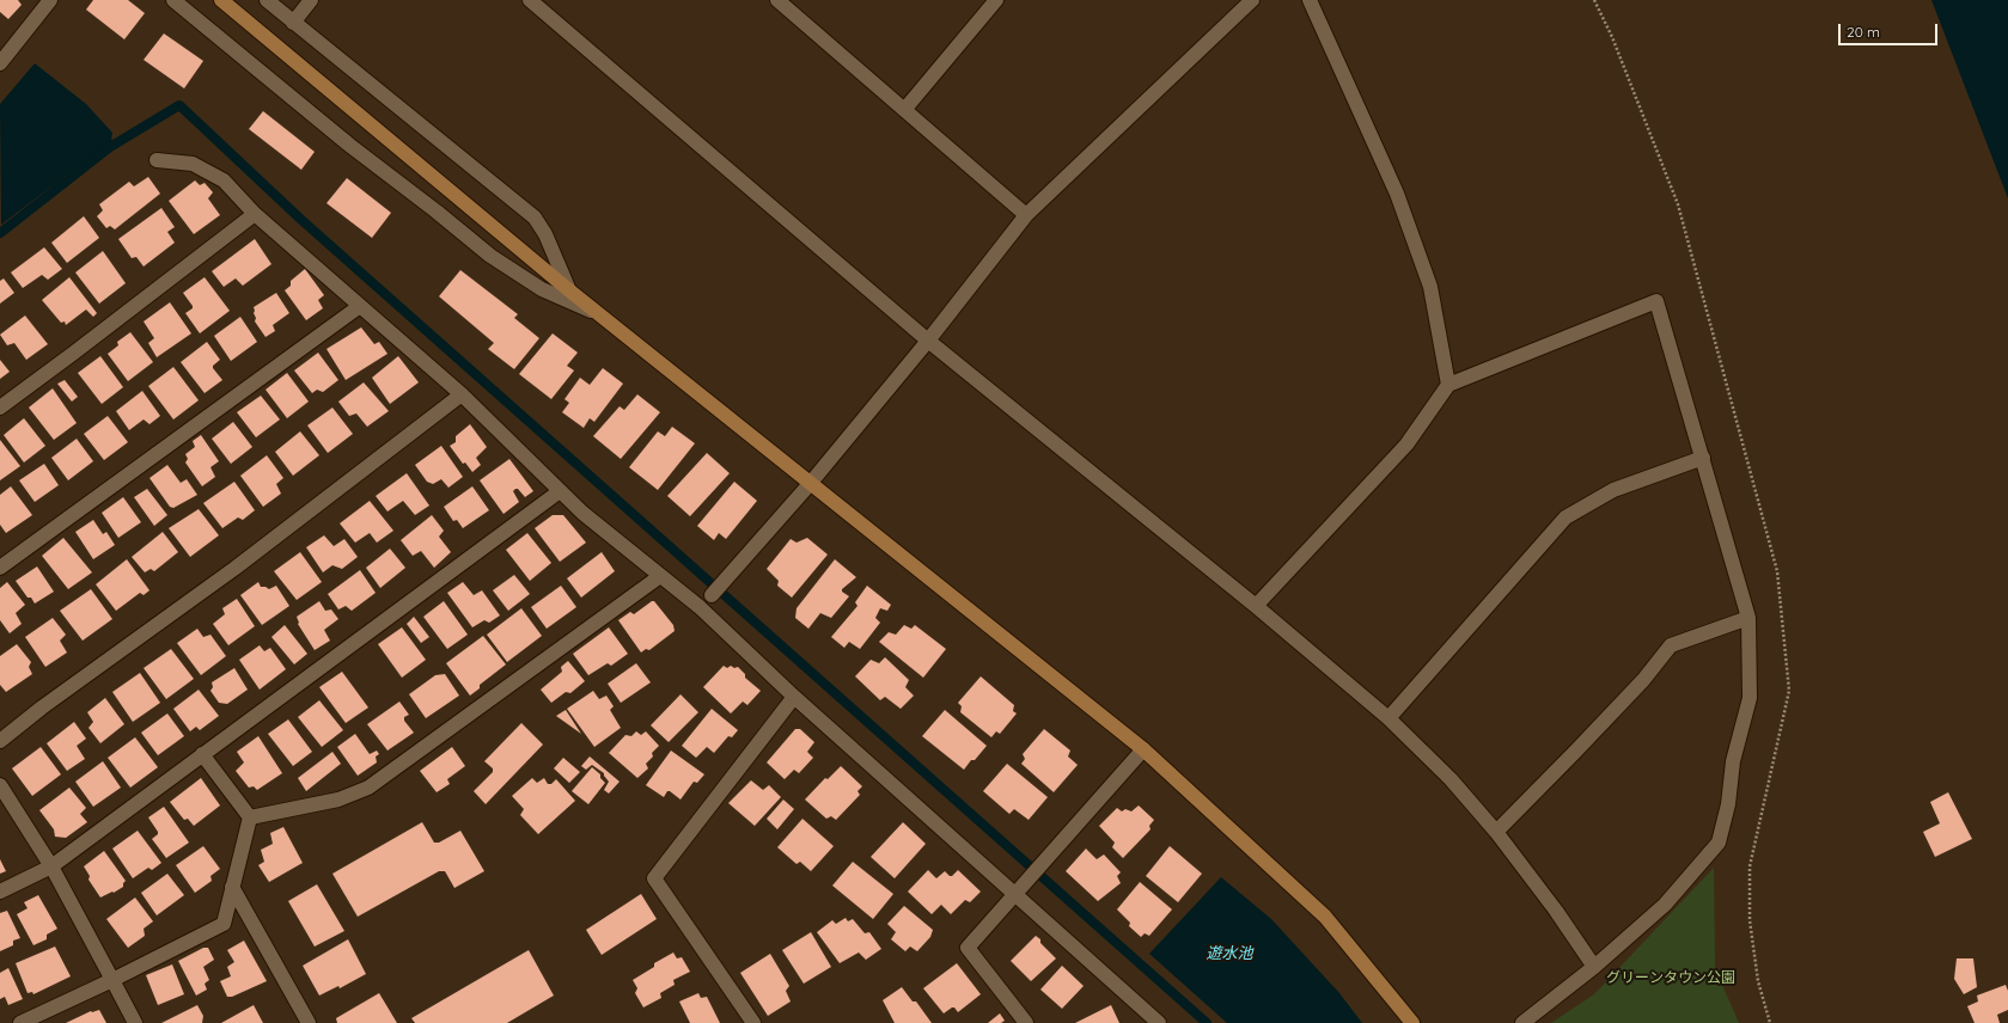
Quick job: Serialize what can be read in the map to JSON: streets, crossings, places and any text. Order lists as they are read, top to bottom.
{
  "water": ["遊水池"],
  "parks": ["グリーンタウン公園"],
  "scale_bar": "20 m"
}
